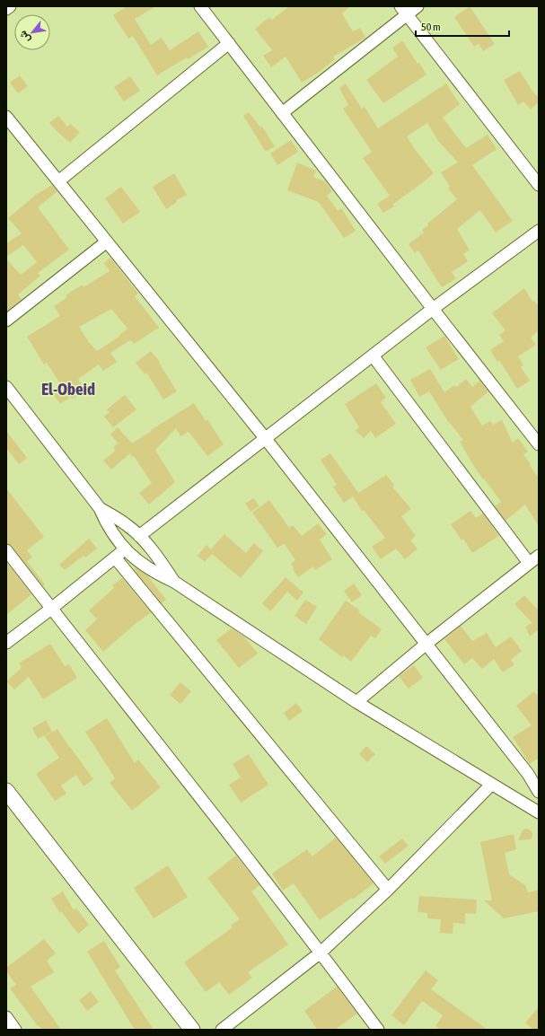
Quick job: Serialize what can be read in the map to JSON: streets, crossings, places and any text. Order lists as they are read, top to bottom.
{
  "districts": ["El-Obeid"],
  "scale_bar": "50 m",
  "north": "bottom left"
}
